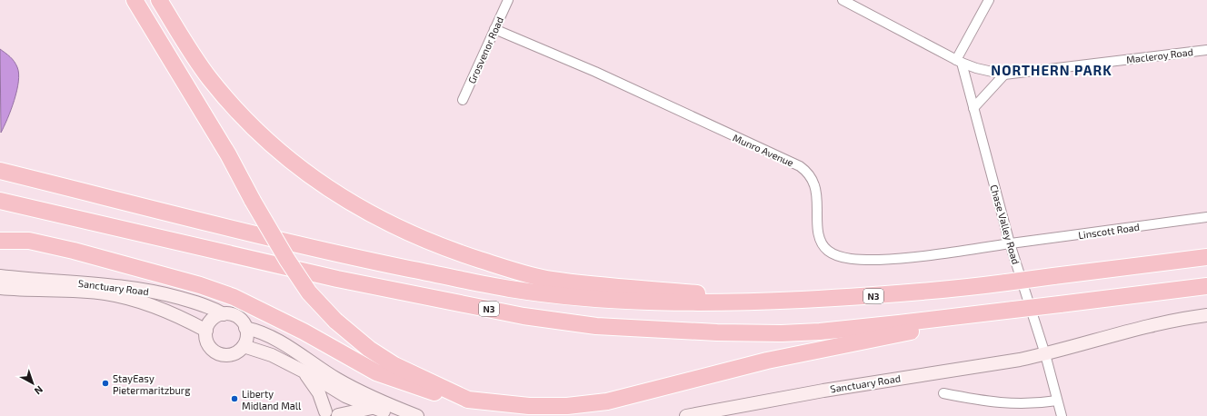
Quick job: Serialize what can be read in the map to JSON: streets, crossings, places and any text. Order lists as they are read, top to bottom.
{
  "streets": {
    "highway": ["N3"],
    "street": [
      "Grosvenor Road",
      "Macleroy Road",
      "Munro Avenue",
      "Chase Valley Road",
      "Linscott Road",
      "Sanctuary Road"
    ]
  },
  "crossings": [
    ["Grosvenor Road", "Munro Avenue"],
    ["Macleroy Road", "Chase Valley Road"],
    ["Munro Avenue", "Chase Valley Road"],
    ["Munro Avenue", "Linscott Road"],
    ["Chase Valley Road", "Linscott Road"],
    ["Chase Valley Road", "Sanctuary Road"]
  ],
  "districts": ["NORTHERN PARK"],
  "places": ["StayEasy Pietermaritzburg", "Liberty Midland Mall"],
  "north": "bottom right"
}
